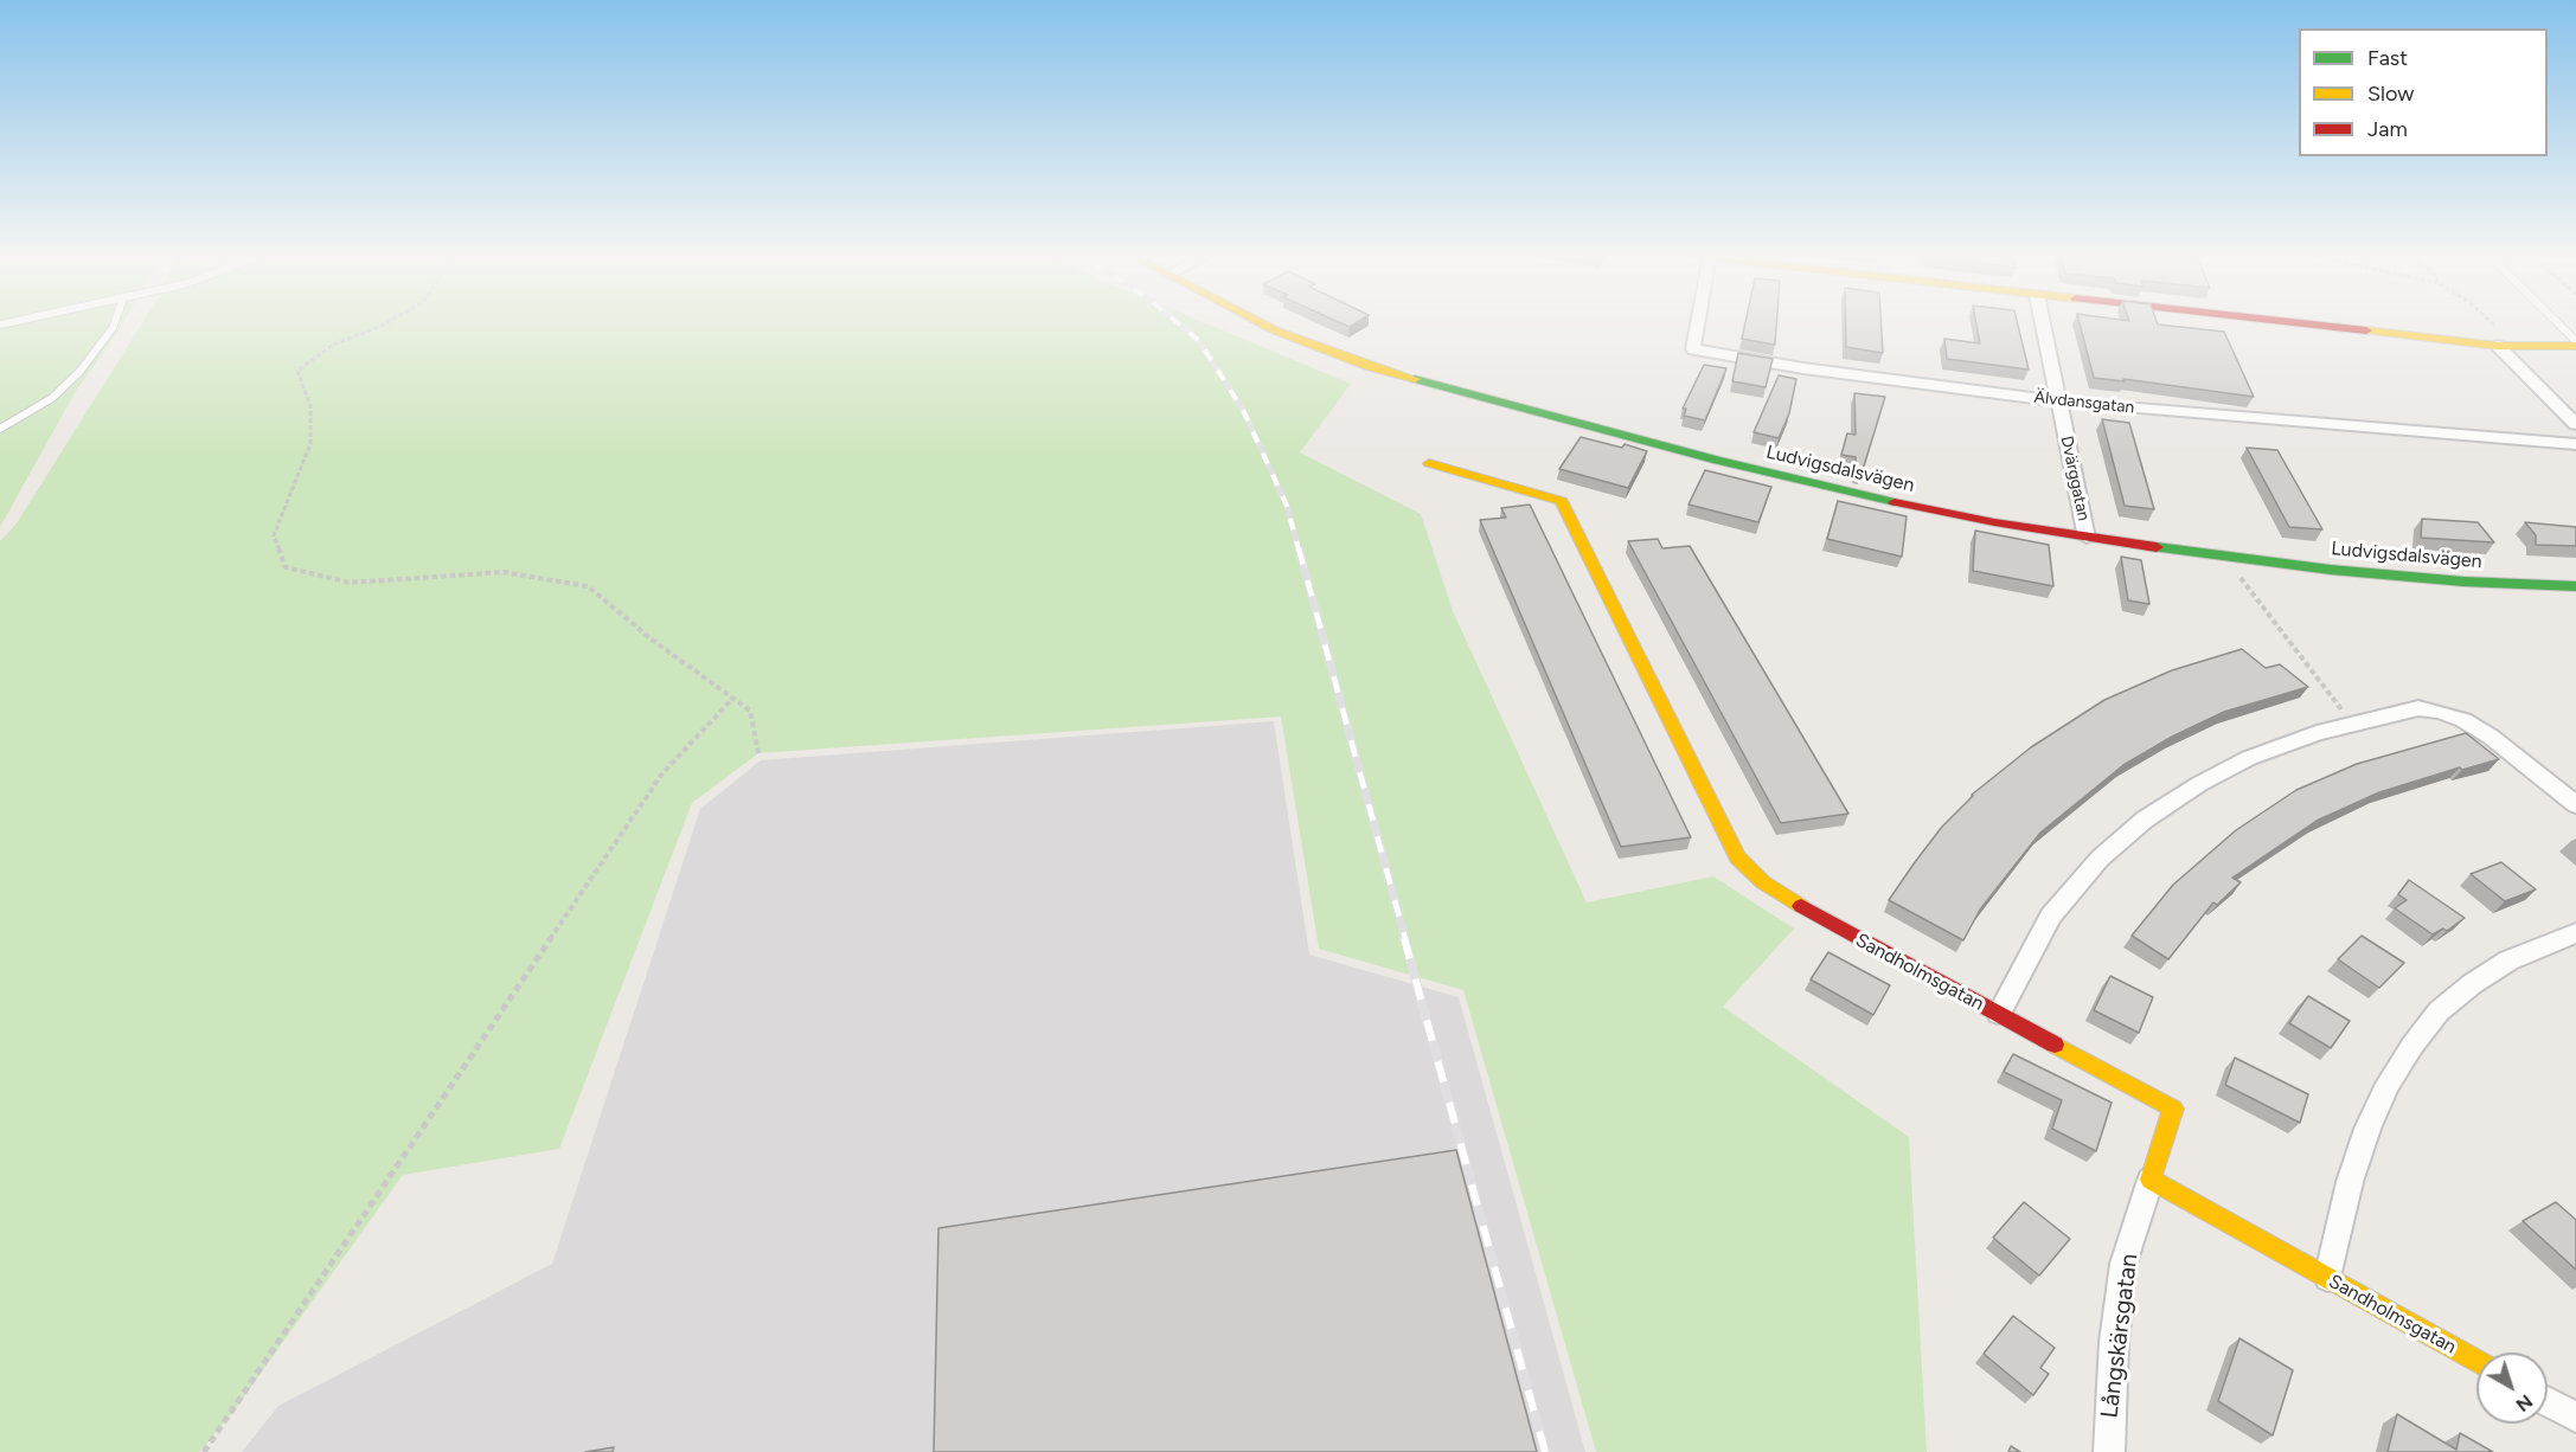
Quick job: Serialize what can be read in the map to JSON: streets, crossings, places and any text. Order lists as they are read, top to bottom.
{
  "streets": {
    "street": [
      "Älvdansgatan",
      "Ludvigsdalsvägen",
      "Dvärggatan",
      "Sandholmsgatan",
      "Långskärsgatan"
    ]
  },
  "crossings": [
    ["Älvdansgatan", "Dvärggatan"],
    ["Ludvigsdalsvägen", "Dvärggatan"],
    ["Sandholmsgatan", "Långskärsgatan"]
  ],
  "legend": ["Fast", "Slow", "Jam"],
  "north": "bottom right"
}
